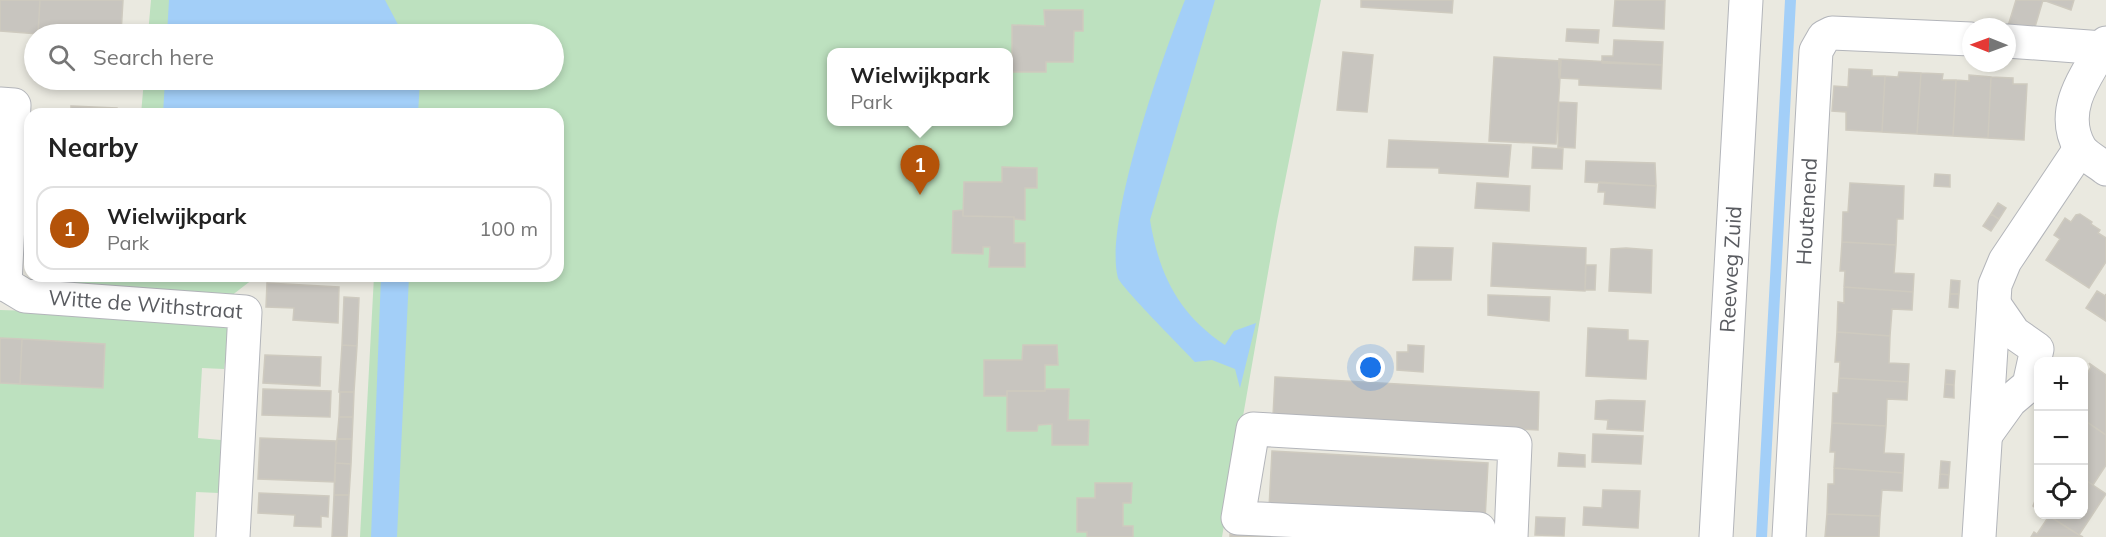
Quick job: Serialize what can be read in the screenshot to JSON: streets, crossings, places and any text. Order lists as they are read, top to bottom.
{
  "streets": {
    "street": ["Houtenend", "Reeweg Zuid", "Witte de Withstraat"]
  },
  "north": "left",
  "page": {
    "search": "Search here",
    "popup": ["Wielwijkpark", "Park"],
    "heading": "Nearby",
    "pins": "1",
    "list": [
      {
        "mark": "1",
        "name": "Wielwijkpark",
        "note": "Park",
        "value": "100 m"
      }
    ],
    "map_buttons": ["+", "−"]
  }
}
